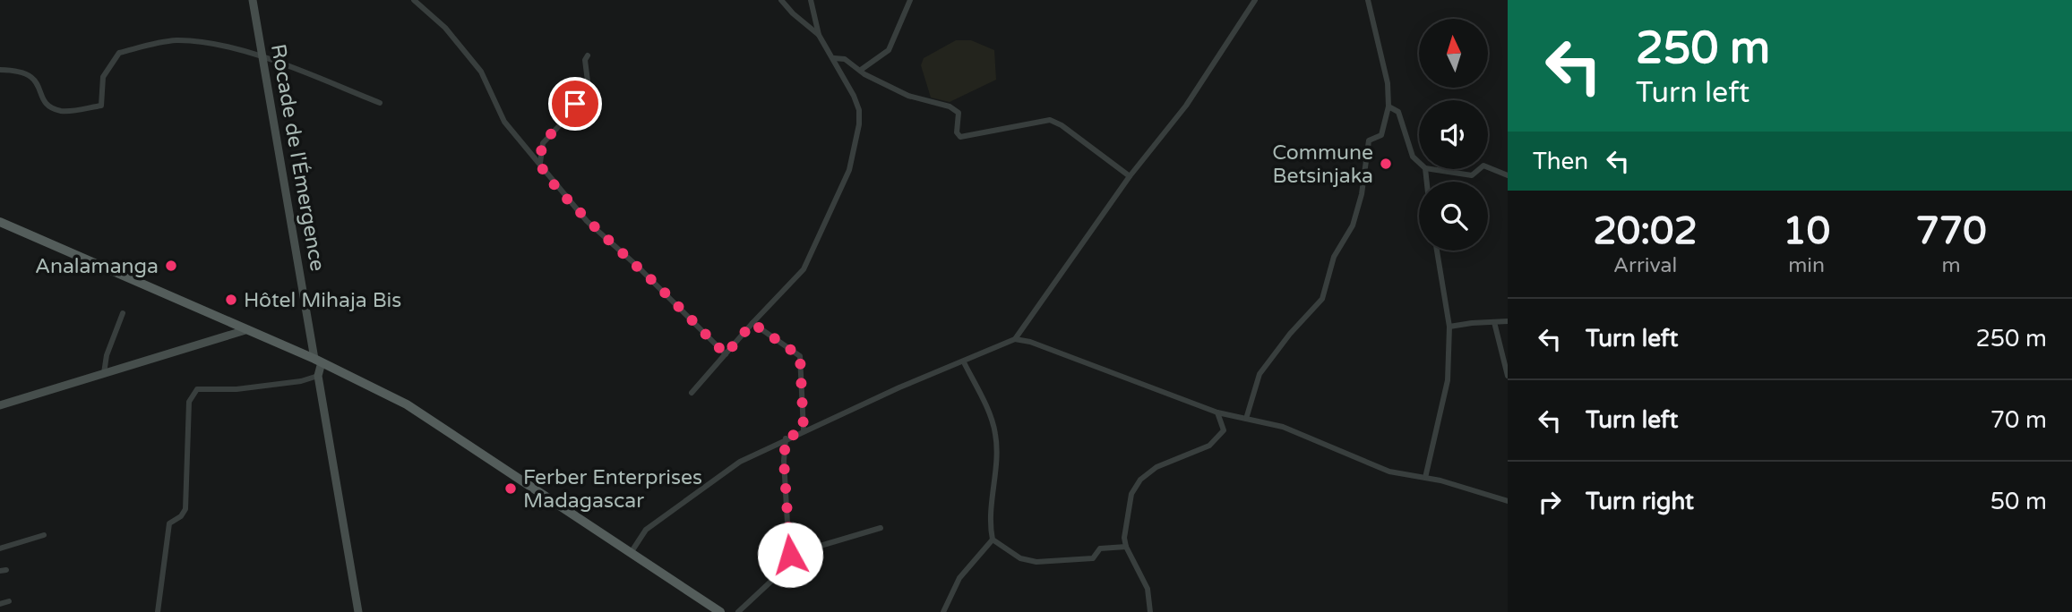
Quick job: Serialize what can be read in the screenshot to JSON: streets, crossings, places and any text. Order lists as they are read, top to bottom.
{
  "streets": {
    "street": ["Rocade de l'Émergence"]
  },
  "places": [
    "Commune Betsinjaka",
    "Analamanga",
    "Hôtel Mihaja Bis",
    "Ferber Enterprises Madagascar"
  ],
  "north": "top",
  "page": {
    "turn": ["250 m", "Turn left"],
    "then": "Then",
    "eta": [
      "20:02",
      "Arrival",
      "10",
      "min",
      "770",
      "m"
    ],
    "list": [
      {
        "name": "Turn left",
        "value": "250 m"
      },
      {
        "name": "Turn left",
        "value": "70 m"
      },
      {
        "name": "Turn right",
        "value": "50 m"
      }
    ]
  }
}
